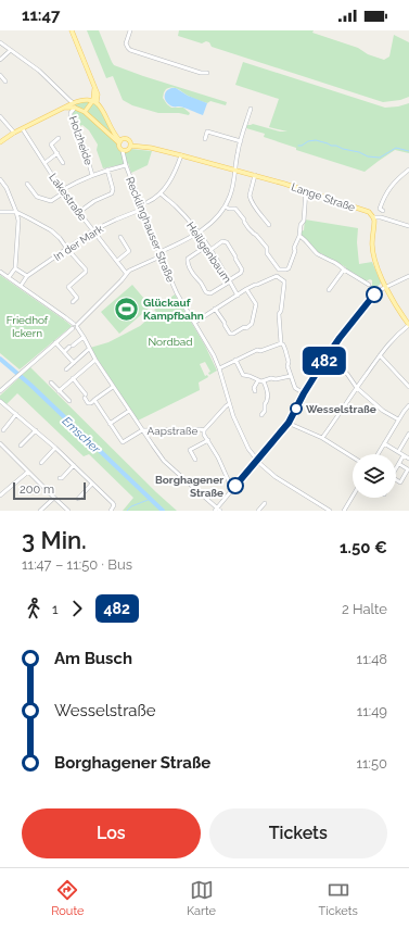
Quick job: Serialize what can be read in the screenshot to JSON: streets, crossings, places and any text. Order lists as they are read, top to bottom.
{
  "streets": {
    "main road": ["Lange Straße", "Recklinghauser Straße"],
    "street": [
      "Holzheide",
      "Lakestraße",
      "In der Mark",
      "Heiligenbaum",
      "Aapstraße"
    ]
  },
  "crossings": [
    ["Holzheide", "Recklinghauser Straße"],
    ["Lakestraße", "In der Mark"],
    ["Lange Straße", "Recklinghauser Straße"],
    ["Recklinghauser Straße", "In der Mark"]
  ],
  "water": ["Emscher"],
  "parks": ["Friedhof Ickern", "Nordbad"],
  "places": {
    "sports": ["Glückauf Kampfbahn"],
    "other": ["Wesselstraße", "Borghagener Straße"]
  },
  "lines": ["bus line 482"],
  "scale_bar": "200 m",
  "page": {
    "status": "11:47",
    "on_map": "482",
    "scale": "200 m",
    "heading": ["3 Min.", "11:47 – 11:50 · Bus", "1.50 €"],
    "legs": ["1", "482", "2 Halte"],
    "list": [
      {
        "name": "Am Busch",
        "value": "11:48"
      },
      {
        "name": "Wesselstraße",
        "value": "11:49"
      },
      {
        "name": "Borghagener Straße",
        "value": "11:50"
      }
    ],
    "buttons": ["Los", "Tickets"],
    "tabs": ["Route", "Karte", "Tickets"]
  }
}
